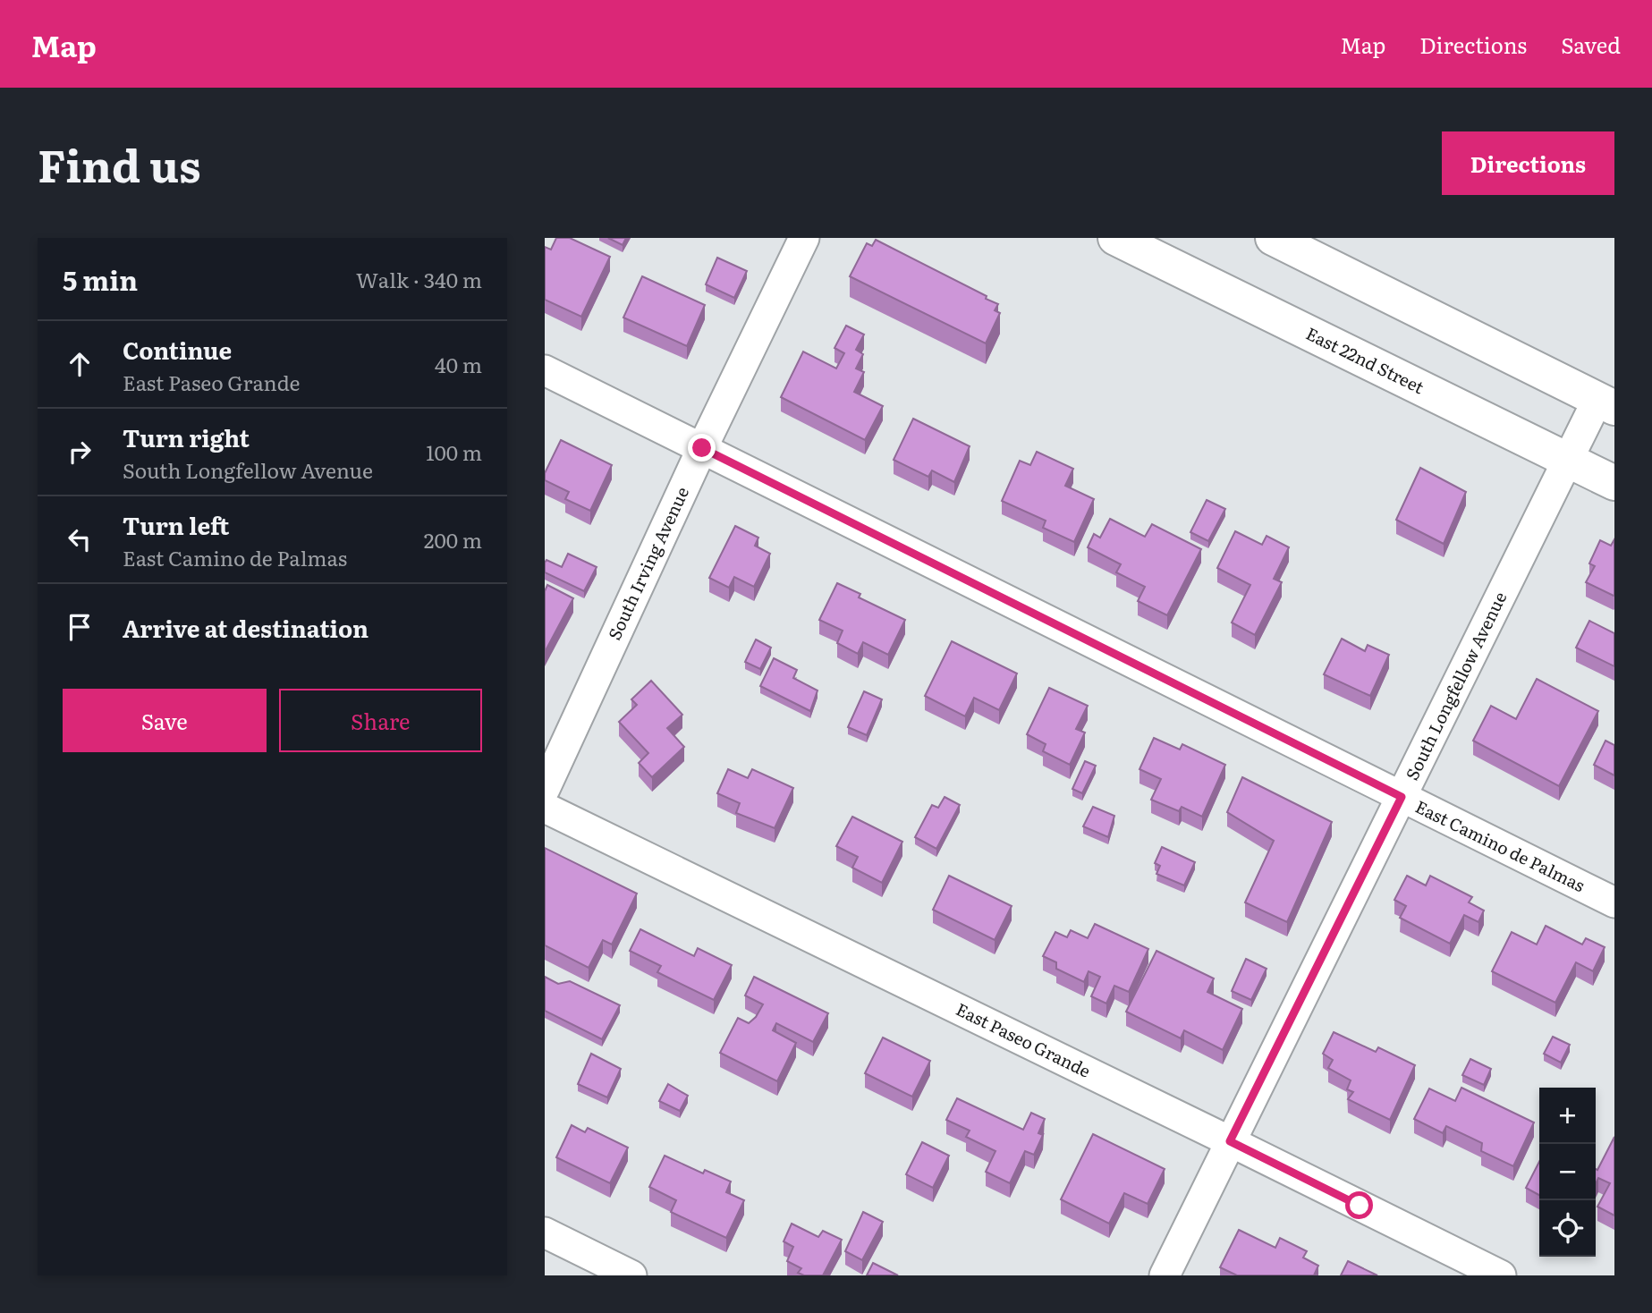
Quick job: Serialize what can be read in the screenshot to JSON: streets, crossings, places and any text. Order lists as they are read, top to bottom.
{
  "streets": {
    "main road": ["East 22nd Street"],
    "street": [
      "South Irving Avenue",
      "South Longfellow Avenue",
      "East Camino de Palmas",
      "East Paseo Grande"
    ]
  },
  "crossings": [
    ["East 22nd Street", "South Longfellow Avenue"],
    ["South Irving Avenue", "East Camino de Palmas"],
    ["South Longfellow Avenue", "East Camino de Palmas"],
    ["South Longfellow Avenue", "East Paseo Grande"]
  ],
  "page": {
    "header": "Map",
    "nav": ["Map", "Directions", "Saved"],
    "title": "Find us",
    "buttons": [
      "Directions",
      ["Save", "Share"]
    ],
    "heading": ["5 min", "Walk · 340 m"],
    "list": [
      ["Continue", "East Paseo Grande", "40 m"],
      ["Turn right", "South Longfellow Avenue", "100 m"],
      ["Turn left", "East Camino de Palmas", "200 m"],
      "Arrive at destination"
    ],
    "map_buttons": ["+", "−"]
  }
}
